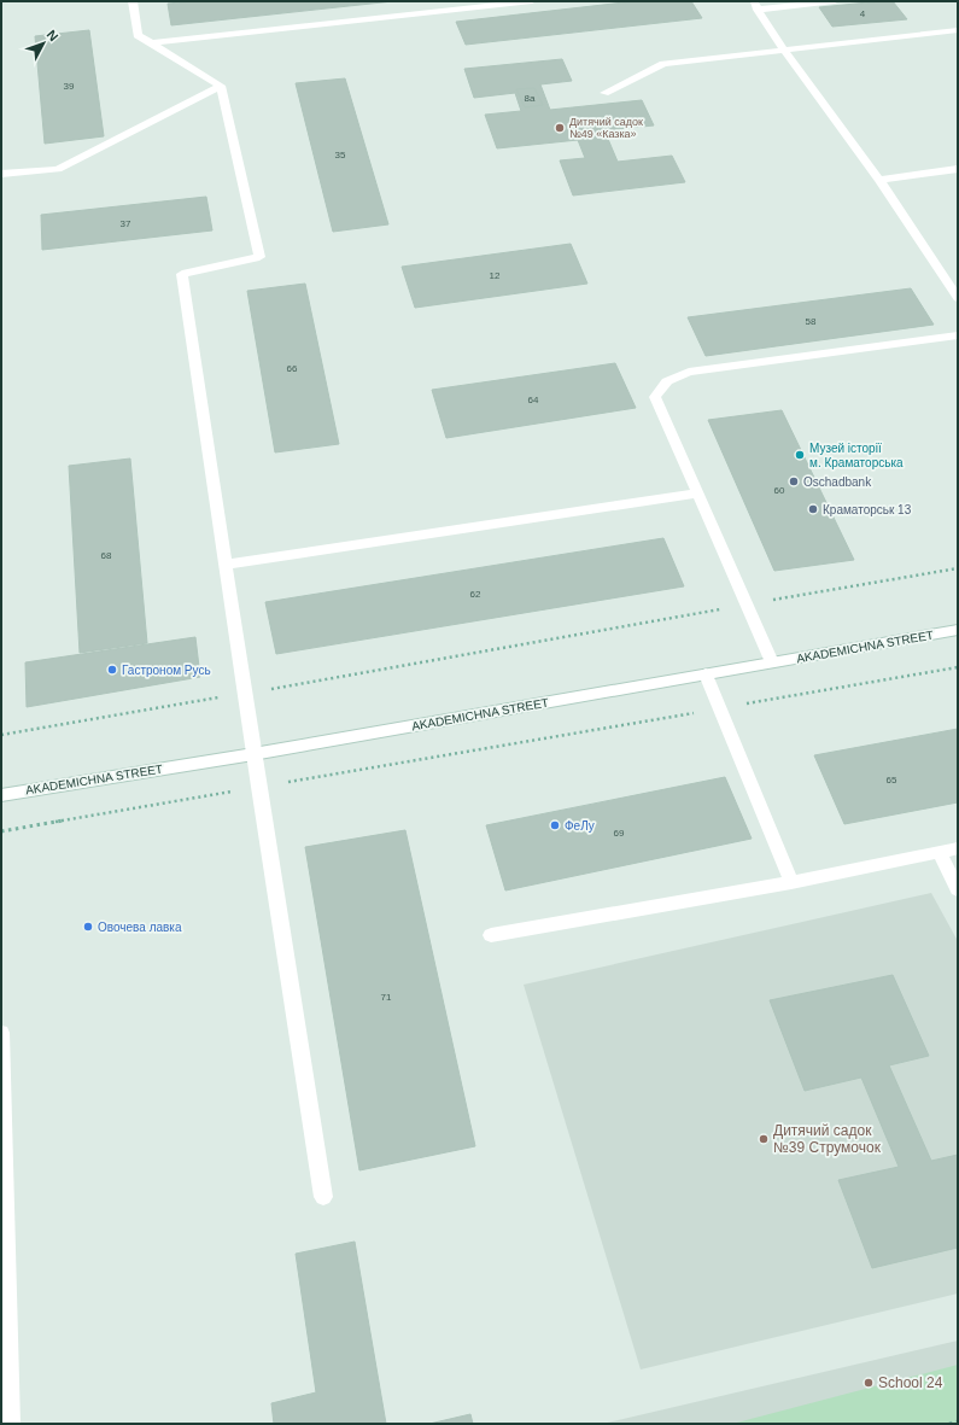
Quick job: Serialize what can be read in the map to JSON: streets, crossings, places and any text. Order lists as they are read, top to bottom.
{
  "streets": {
    "street": ["AKADEMICHNA STREET"]
  },
  "places": [
    "Дитячий садок №49 «Казка»",
    "Музей історії м. Краматорська",
    "Oschadbank",
    "Краматорськ 13",
    "Гастроном Русь",
    "ФеЛу",
    "Овочева лавка",
    "Дитячий садок №39 Струмочок",
    "School 24"
  ],
  "house_numbers": [
    "4",
    "39",
    "8а",
    "35",
    "37",
    "12",
    "58",
    "66",
    "64",
    "60",
    "68",
    "62",
    "65",
    "69",
    "71"
  ],
  "north": "top right"
}
